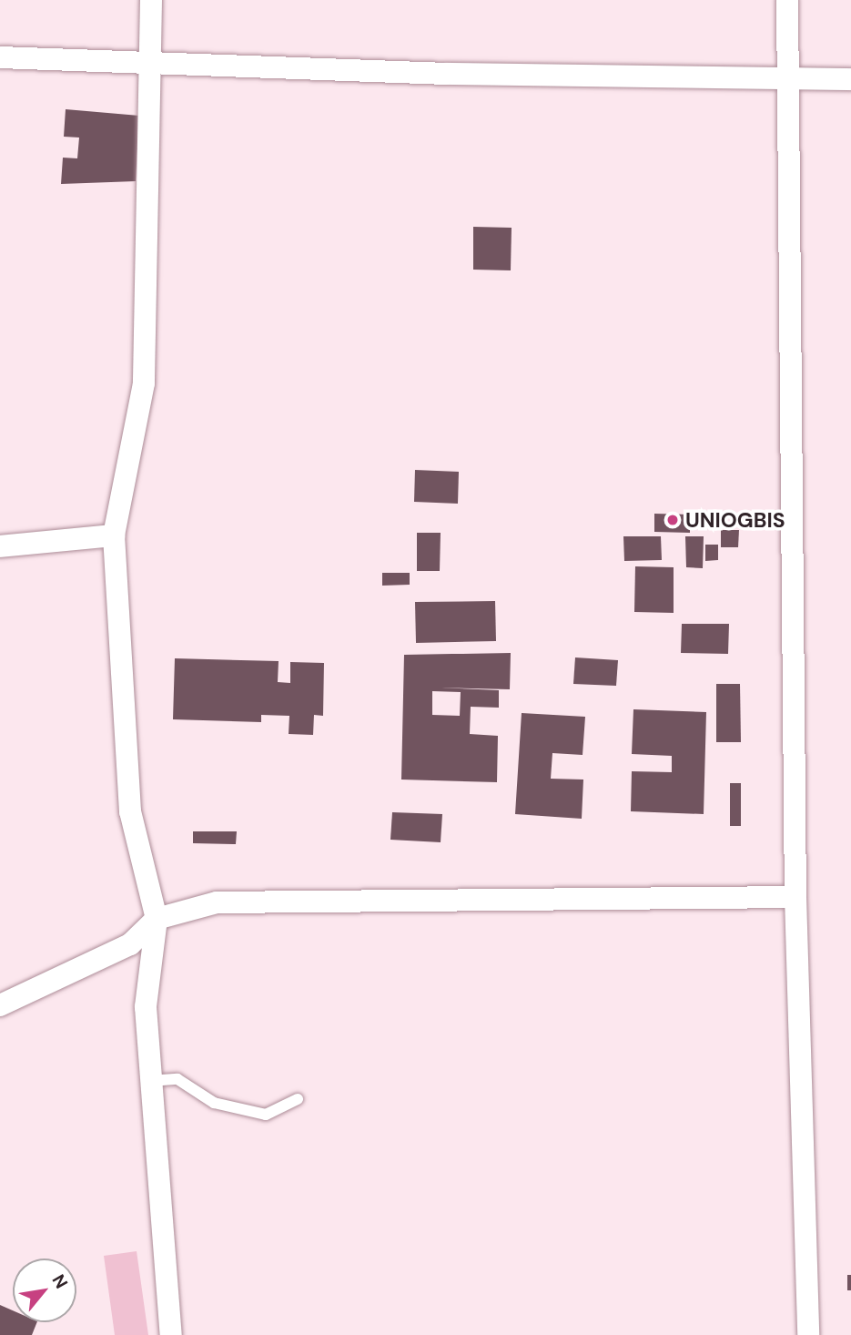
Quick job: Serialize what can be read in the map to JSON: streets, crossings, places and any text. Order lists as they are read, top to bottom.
{
  "places": ["UNIOGBIS"],
  "north": "top right"
}
